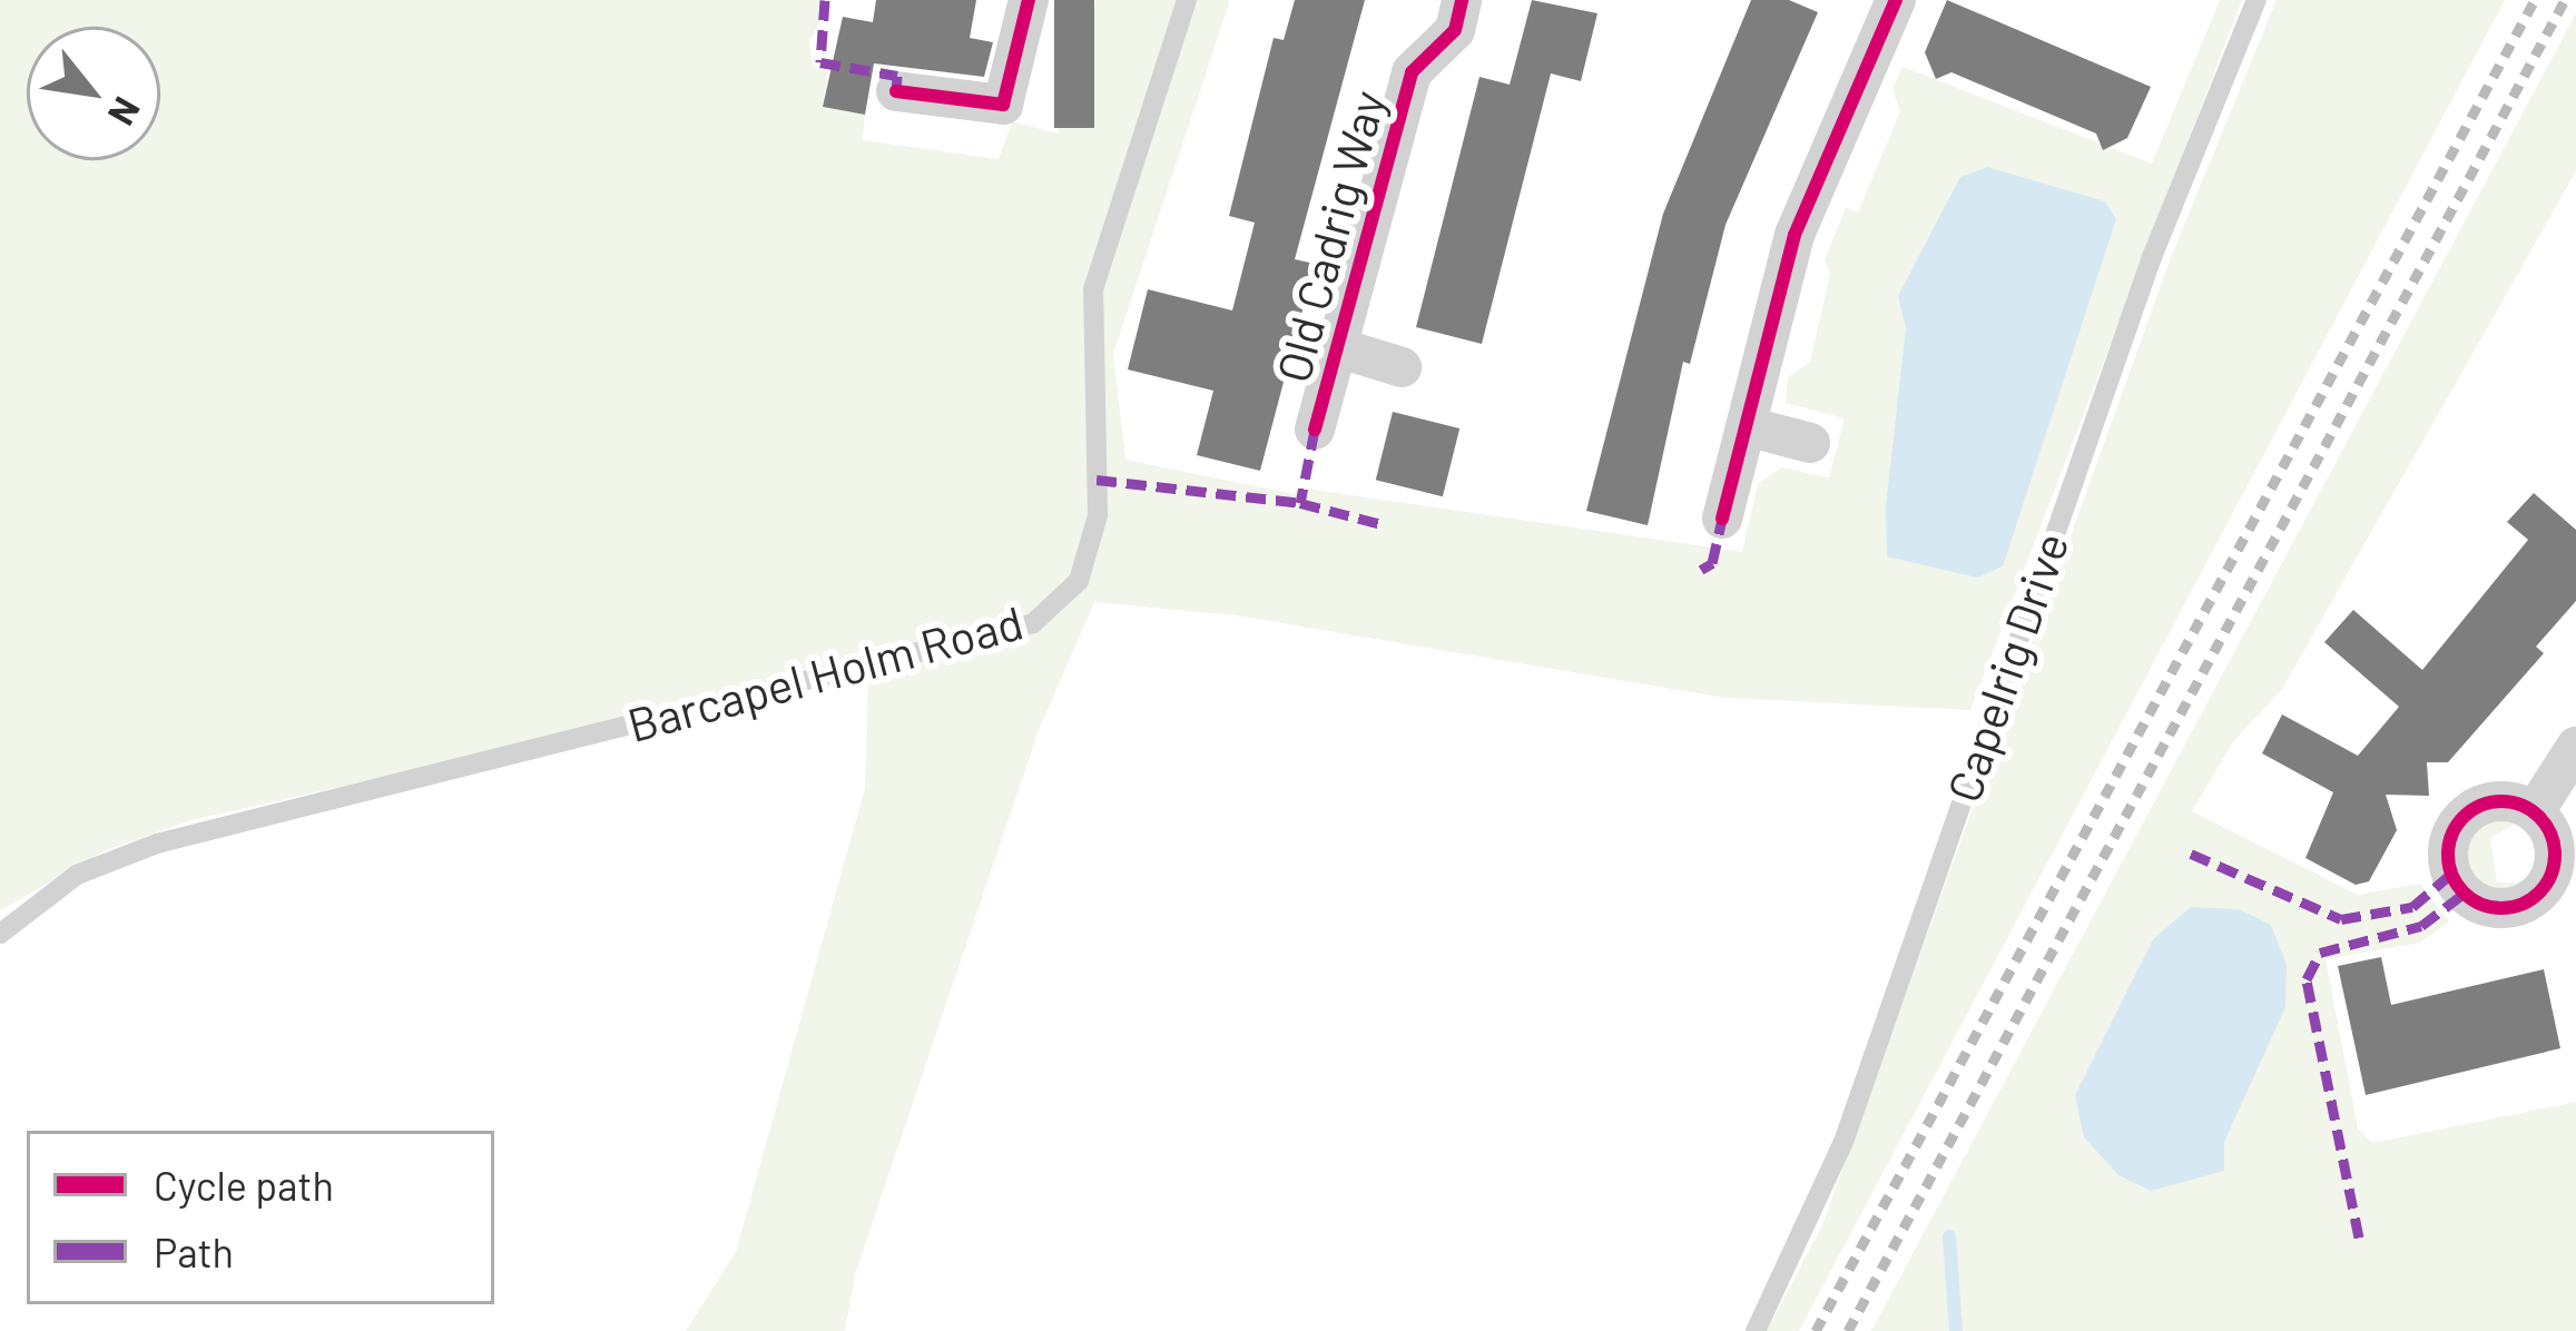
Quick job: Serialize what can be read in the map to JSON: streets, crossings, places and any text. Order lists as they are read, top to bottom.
{
  "streets": {
    "street": ["Old Cadrig Way"],
    "lane": ["Capelrig Drive", "Barcapel Holm Road"]
  },
  "legend": ["Cycle path", "Path"],
  "north": "bottom right"
}
